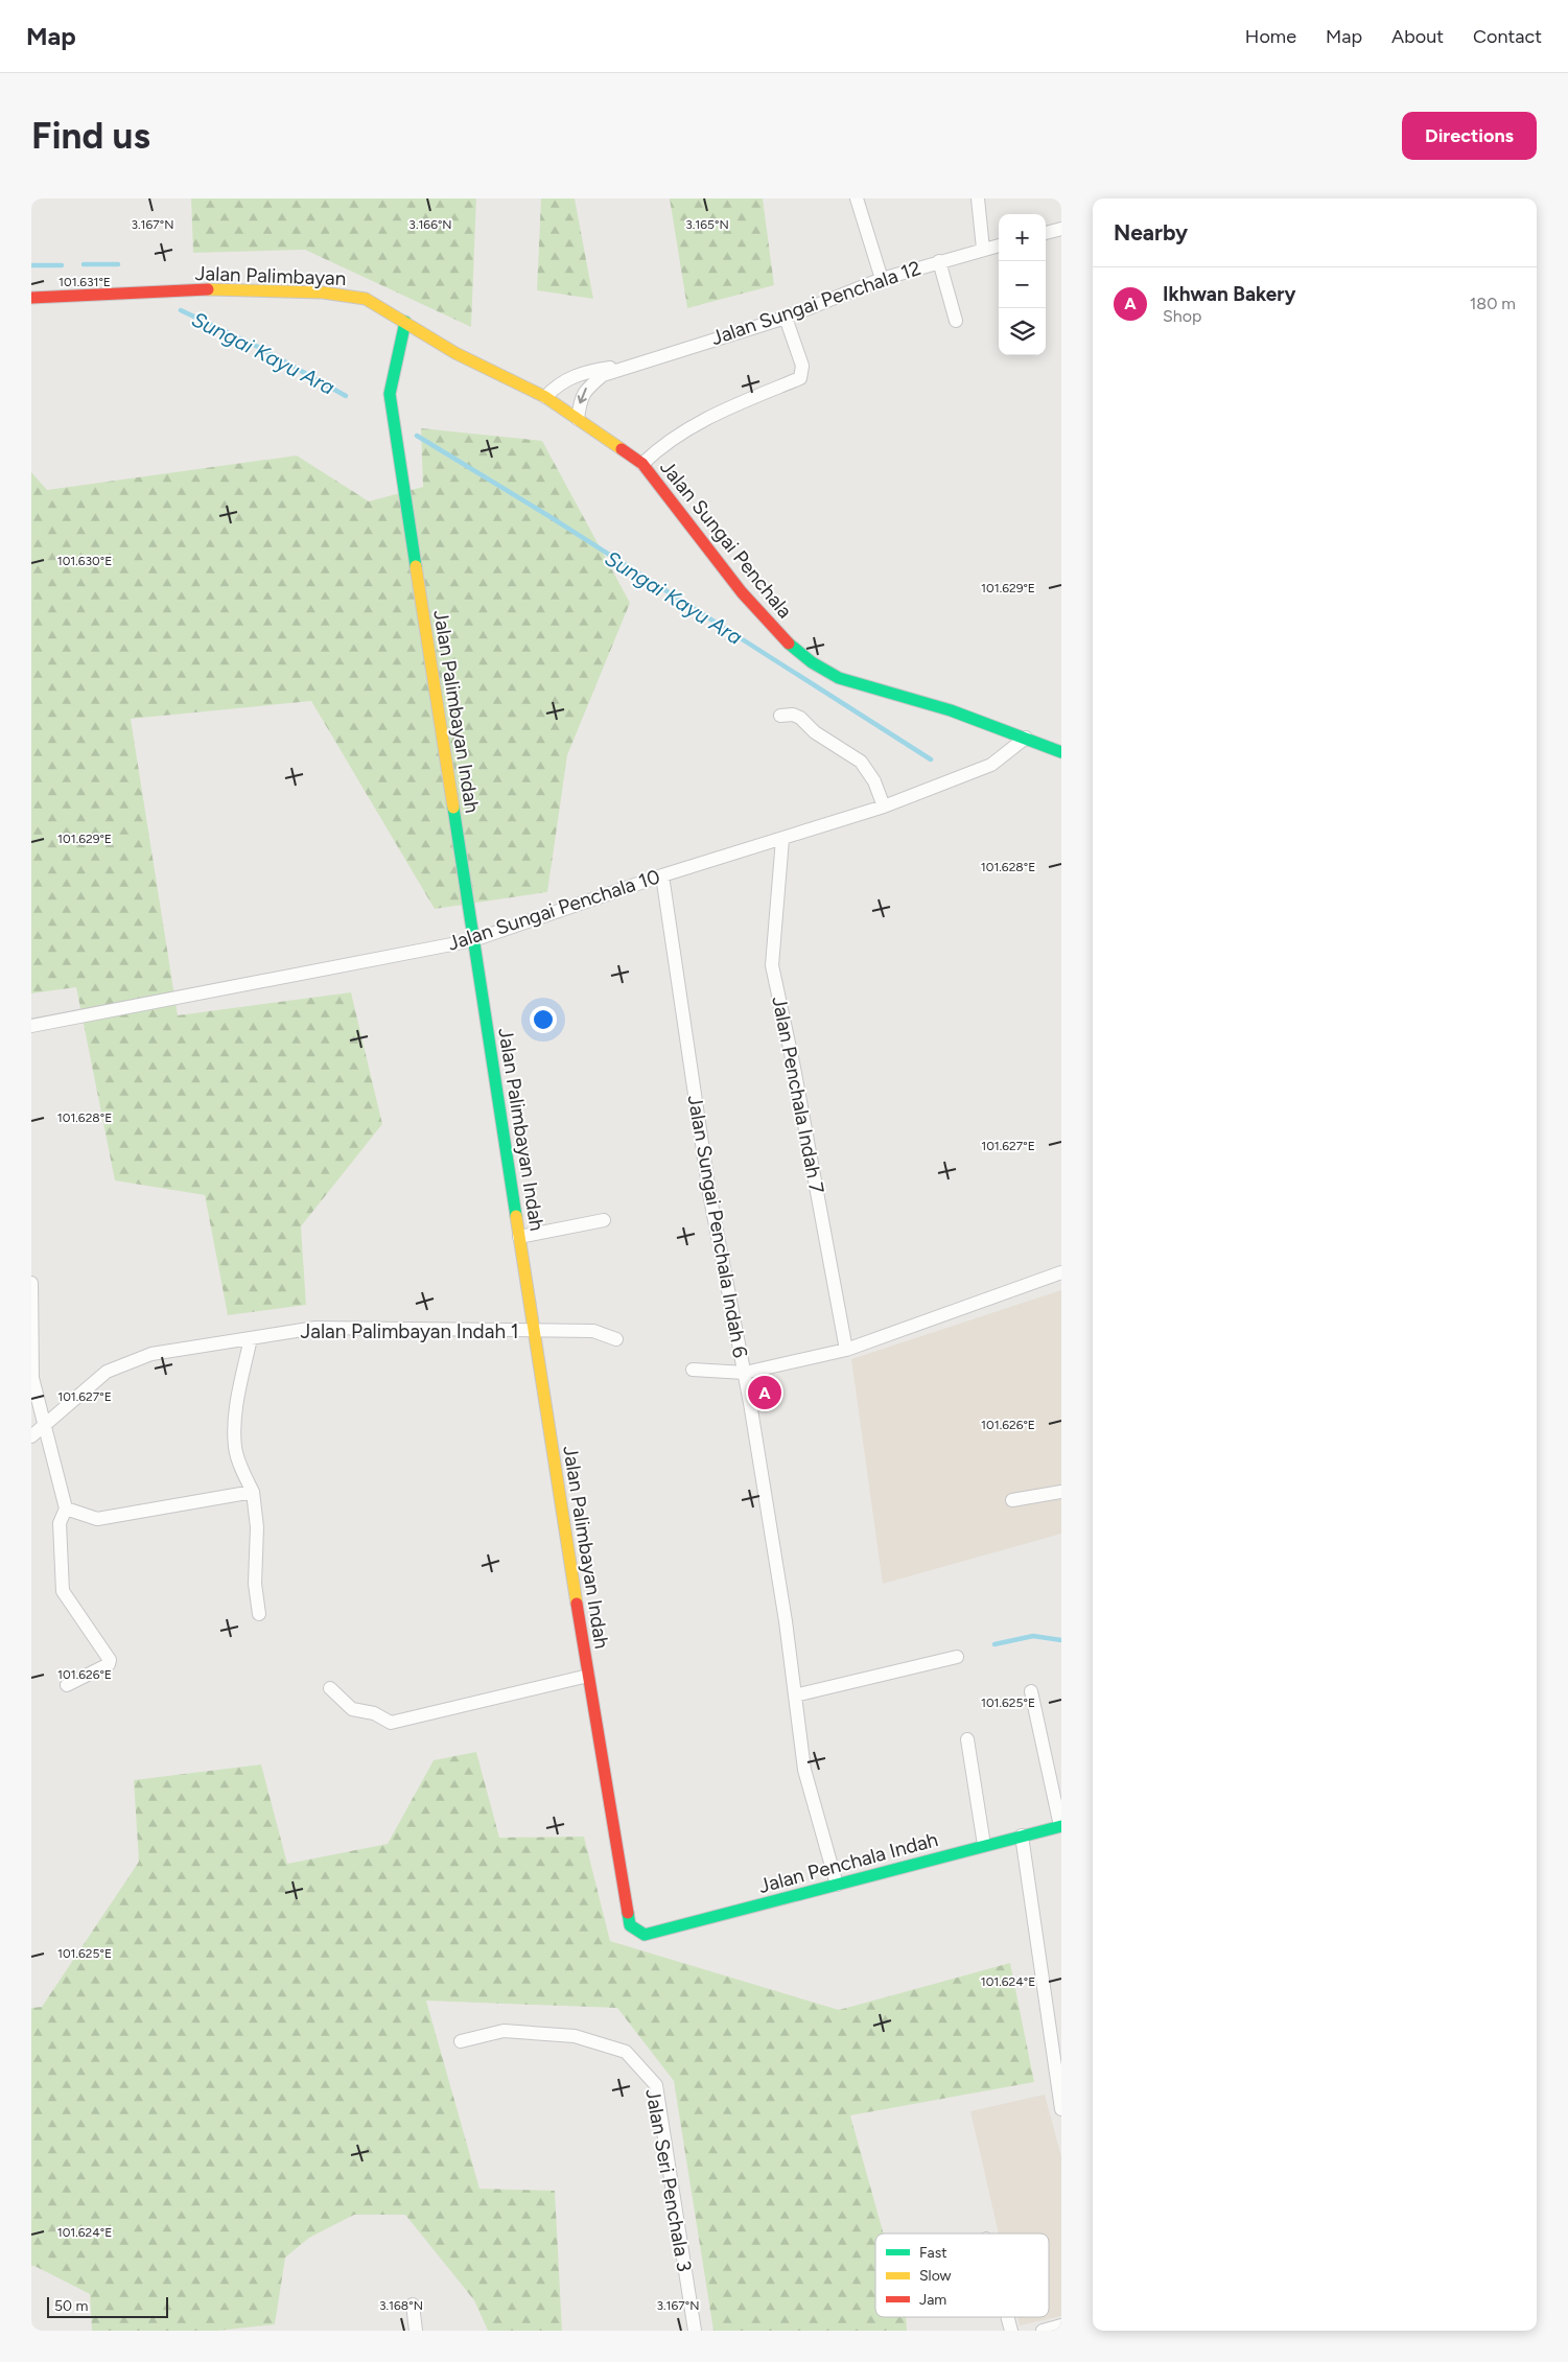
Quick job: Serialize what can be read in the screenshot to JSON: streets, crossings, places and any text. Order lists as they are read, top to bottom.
{
  "streets": {
    "street": [
      "Jalan Palimbayan",
      "Jalan Sungai Penchala 12",
      "Jalan Sungai Penchala",
      "Jalan Palimbayan Indah",
      "Jalan Sungai Penchala 10",
      "Jalan Penchala Indah 7",
      "Jalan Sungai Penchala Indah 6",
      "Jalan Palimbayan Indah 1",
      "Jalan Penchala Indah",
      "Jalan Seri Penchala 3"
    ]
  },
  "crossings": [
    ["Jalan Palimbayan", "Jalan Sungai Penchala 12"],
    ["Jalan Palimbayan", "Jalan Sungai Penchala"],
    ["Jalan Palimbayan", "Jalan Palimbayan Indah"],
    ["Jalan Sungai Penchala 12", "Jalan Sungai Penchala"],
    ["Jalan Sungai Penchala", "Jalan Sungai Penchala 10"],
    ["Jalan Palimbayan Indah", "Jalan Sungai Penchala 10"],
    ["Jalan Palimbayan Indah", "Jalan Palimbayan Indah 1"],
    ["Jalan Palimbayan Indah", "Jalan Penchala Indah"],
    ["Jalan Sungai Penchala 10", "Jalan Penchala Indah 7"],
    ["Jalan Sungai Penchala 10", "Jalan Sungai Penchala Indah 6"],
    ["Jalan Sungai Penchala Indah 6", "Jalan Penchala Indah"]
  ],
  "water": ["Sungai Kayu Ara"],
  "legend": ["Fast", "Slow", "Jam"],
  "scale_bar": "50 m",
  "page": {
    "header": "Map",
    "nav": [
      "Home",
      "Map",
      "About",
      "Contact"
    ],
    "buttons": "Directions",
    "title": "Find us",
    "heading": "Nearby",
    "map_buttons": ["+", "−"],
    "list": [
      {
        "mark": "A",
        "name": "Ikhwan Bakery",
        "note": "Shop",
        "value": "180 m"
      }
    ],
    "pins": "A",
    "scale": "50 m"
  },
  "coordinates": [
    "3.165°N",
    "3.167°N",
    "3.166°N",
    "101.631°E",
    "101.630°E",
    "101.629°E",
    "101.628°E",
    "101.627°E",
    "101.626°E",
    "101.625°E",
    "101.624°E",
    "3.168°N"
  ]
}
